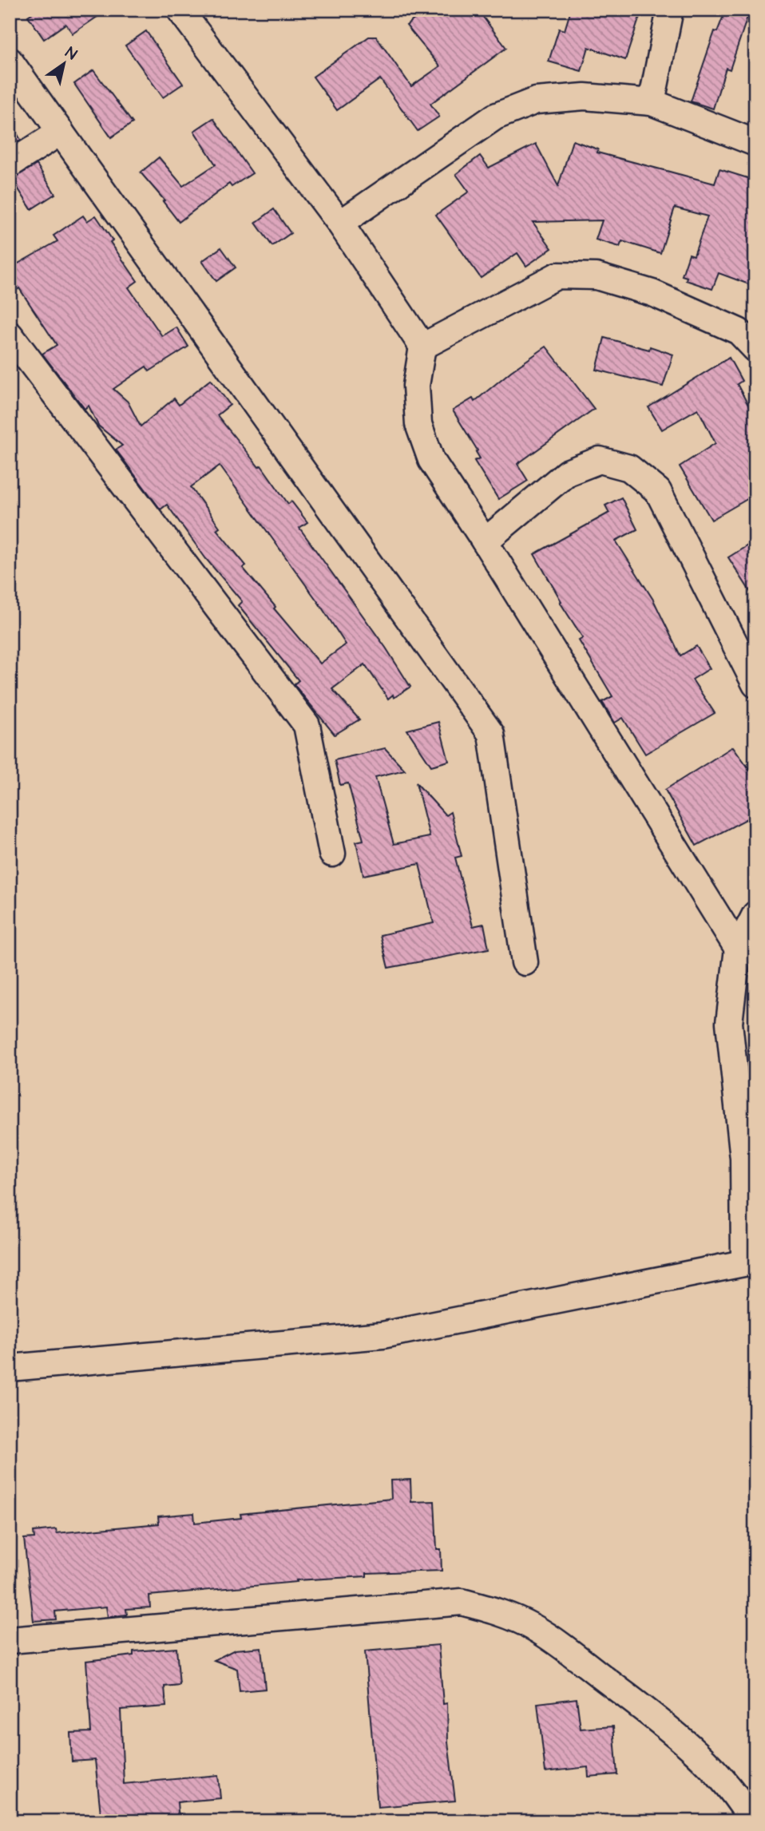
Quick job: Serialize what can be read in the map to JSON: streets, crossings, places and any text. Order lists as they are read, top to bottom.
{
  "north": "top right"
}
